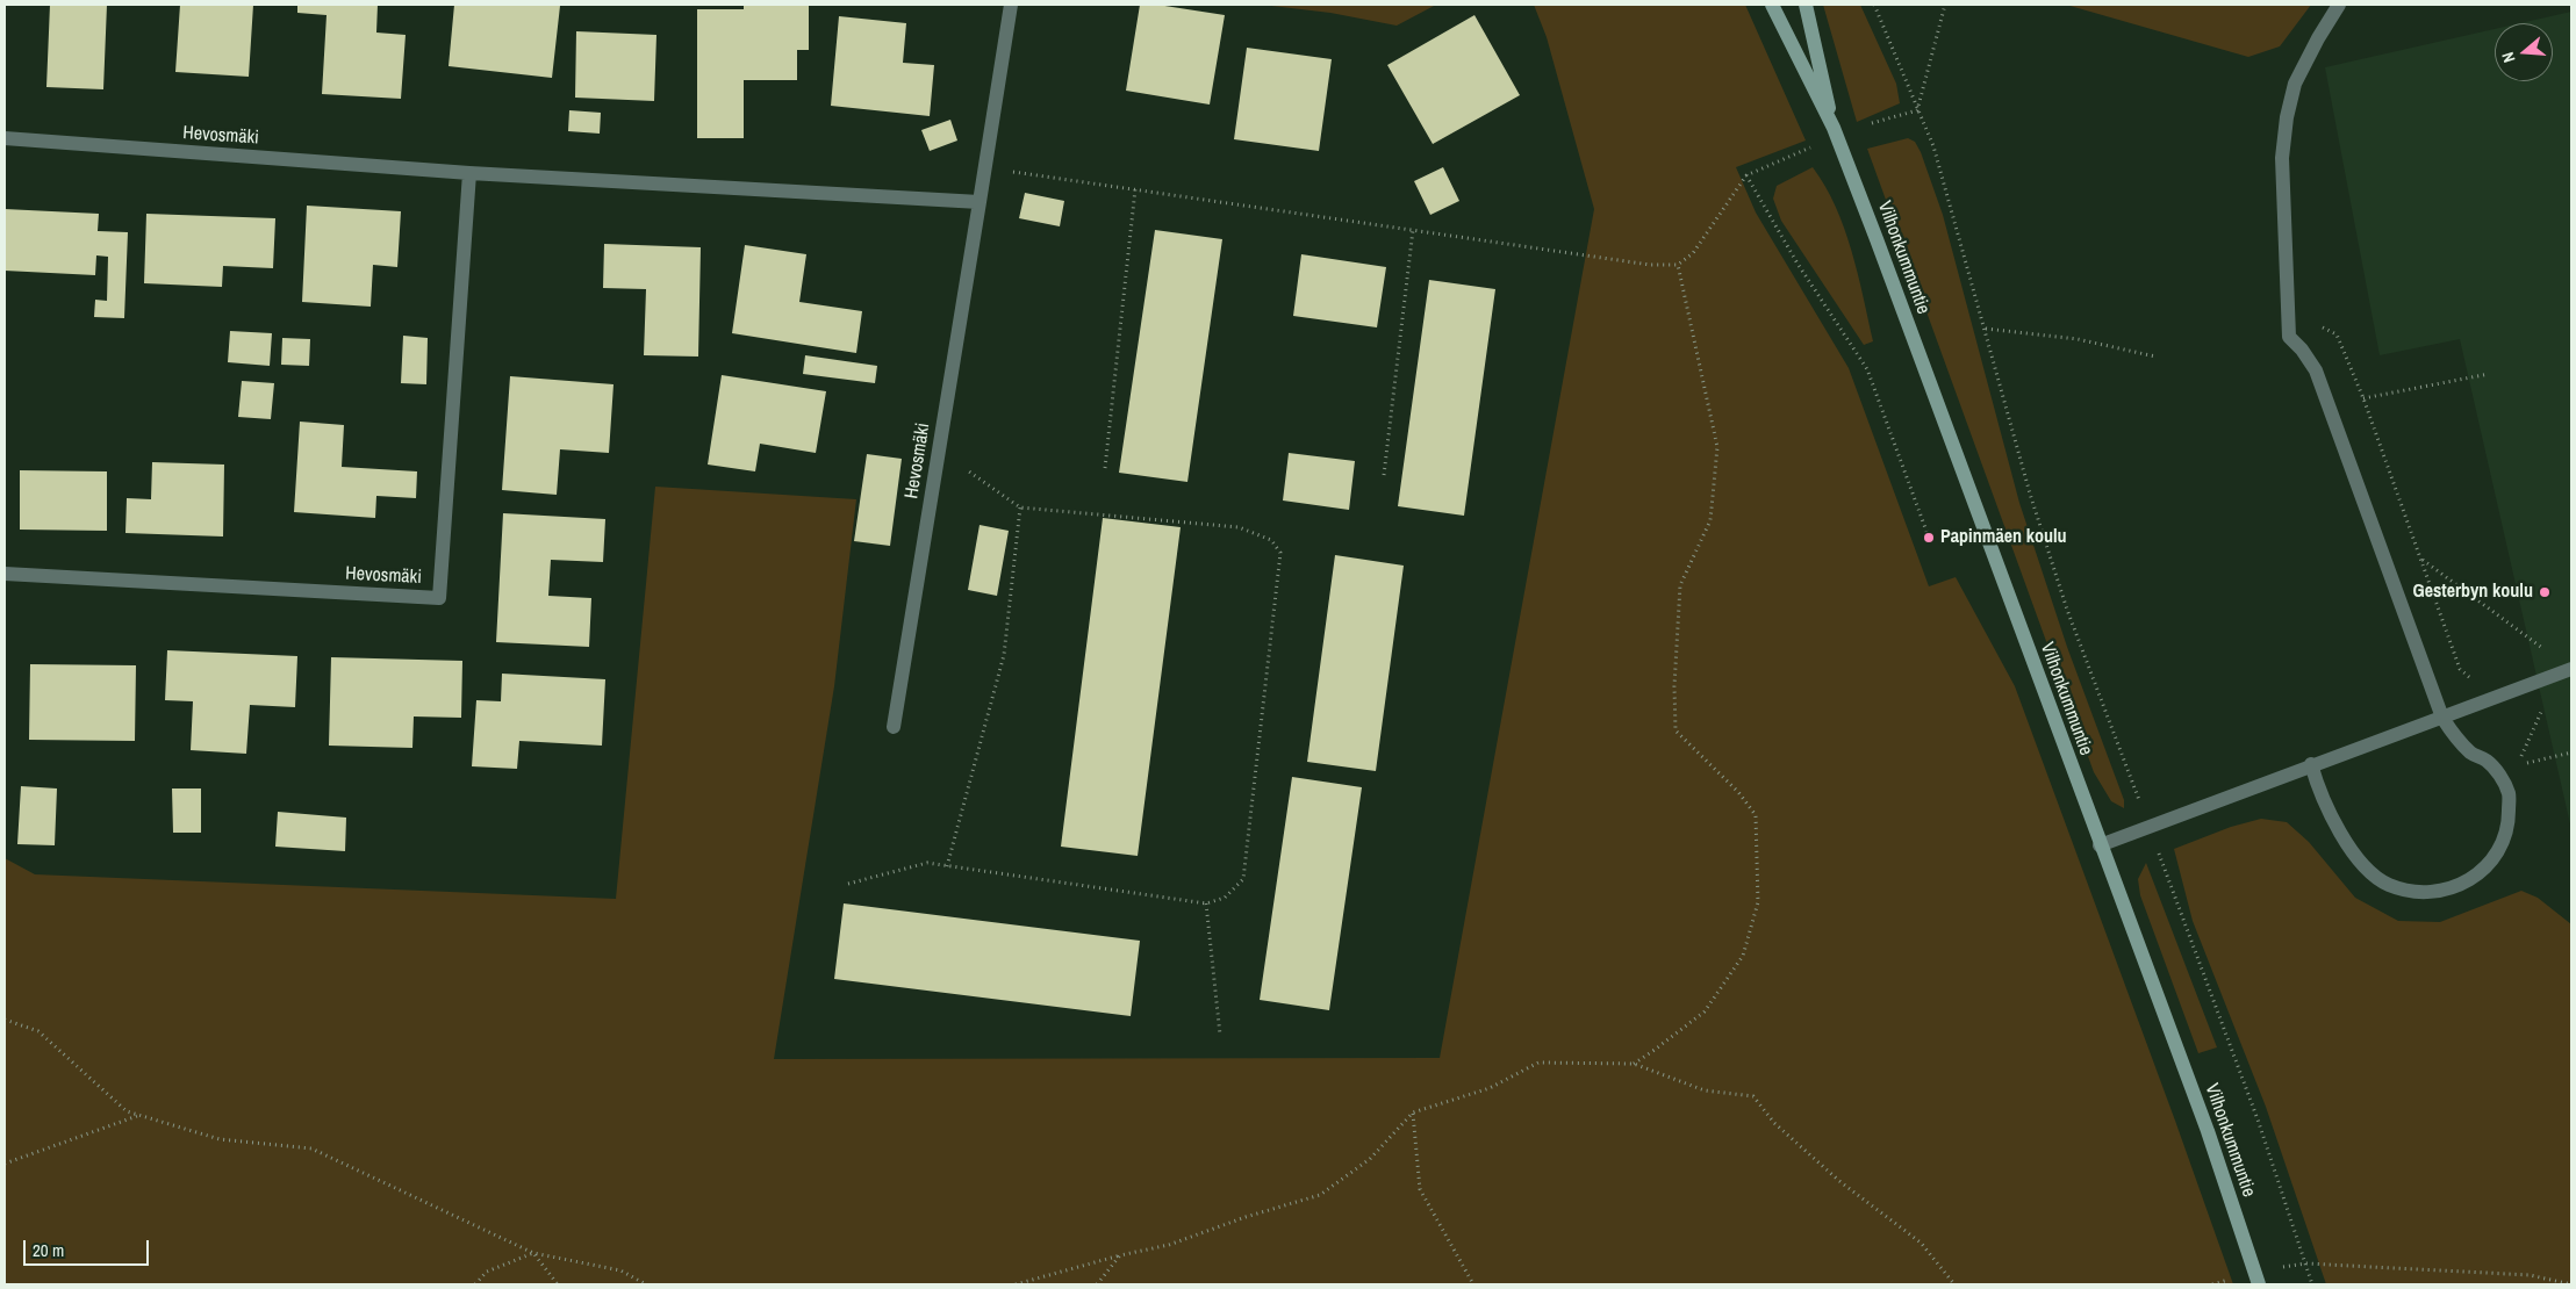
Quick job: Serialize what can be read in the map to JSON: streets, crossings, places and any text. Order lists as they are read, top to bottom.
{
  "streets": {
    "street": ["Hevosmäki", "Vilhonkummuntie"]
  },
  "places": ["Papinmäen koulu", "Gesterbyn koulu"],
  "scale_bar": "20 m",
  "north": "left"
}
